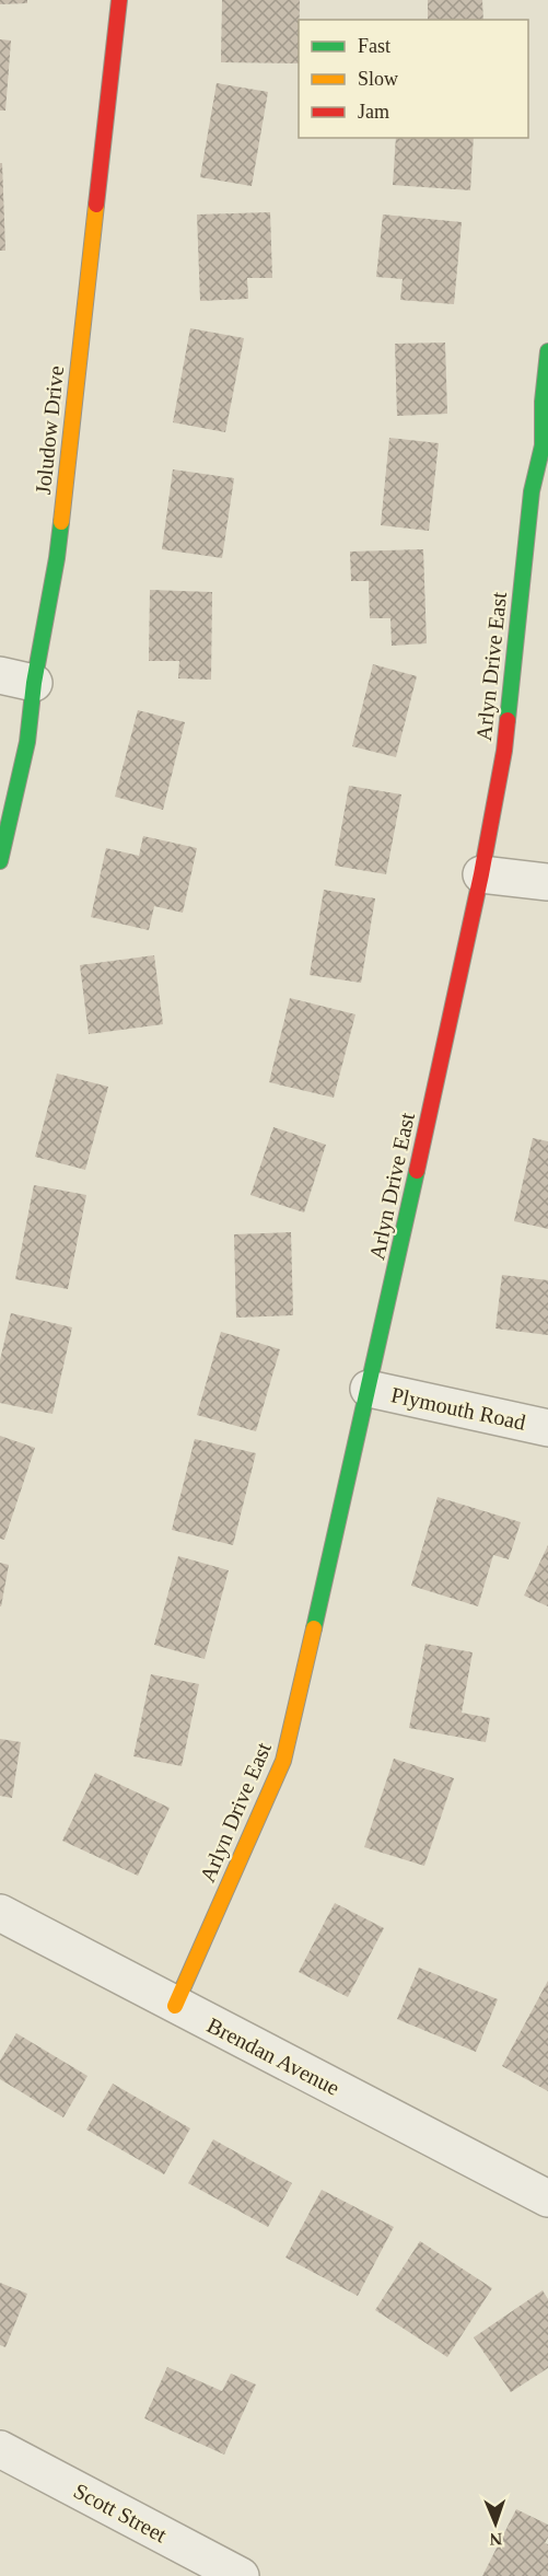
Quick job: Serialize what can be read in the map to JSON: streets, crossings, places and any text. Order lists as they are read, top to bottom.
{
  "streets": {
    "street": [
      "Joludow Drive",
      "Arlyn Drive East",
      "Plymouth Road",
      "Brendan Avenue",
      "Scott Street"
    ]
  },
  "crossings": [
    ["Arlyn Drive East", "Plymouth Road"],
    ["Arlyn Drive East", "Brendan Avenue"]
  ],
  "legend": ["Fast", "Slow", "Jam"],
  "north": "bottom"
}
